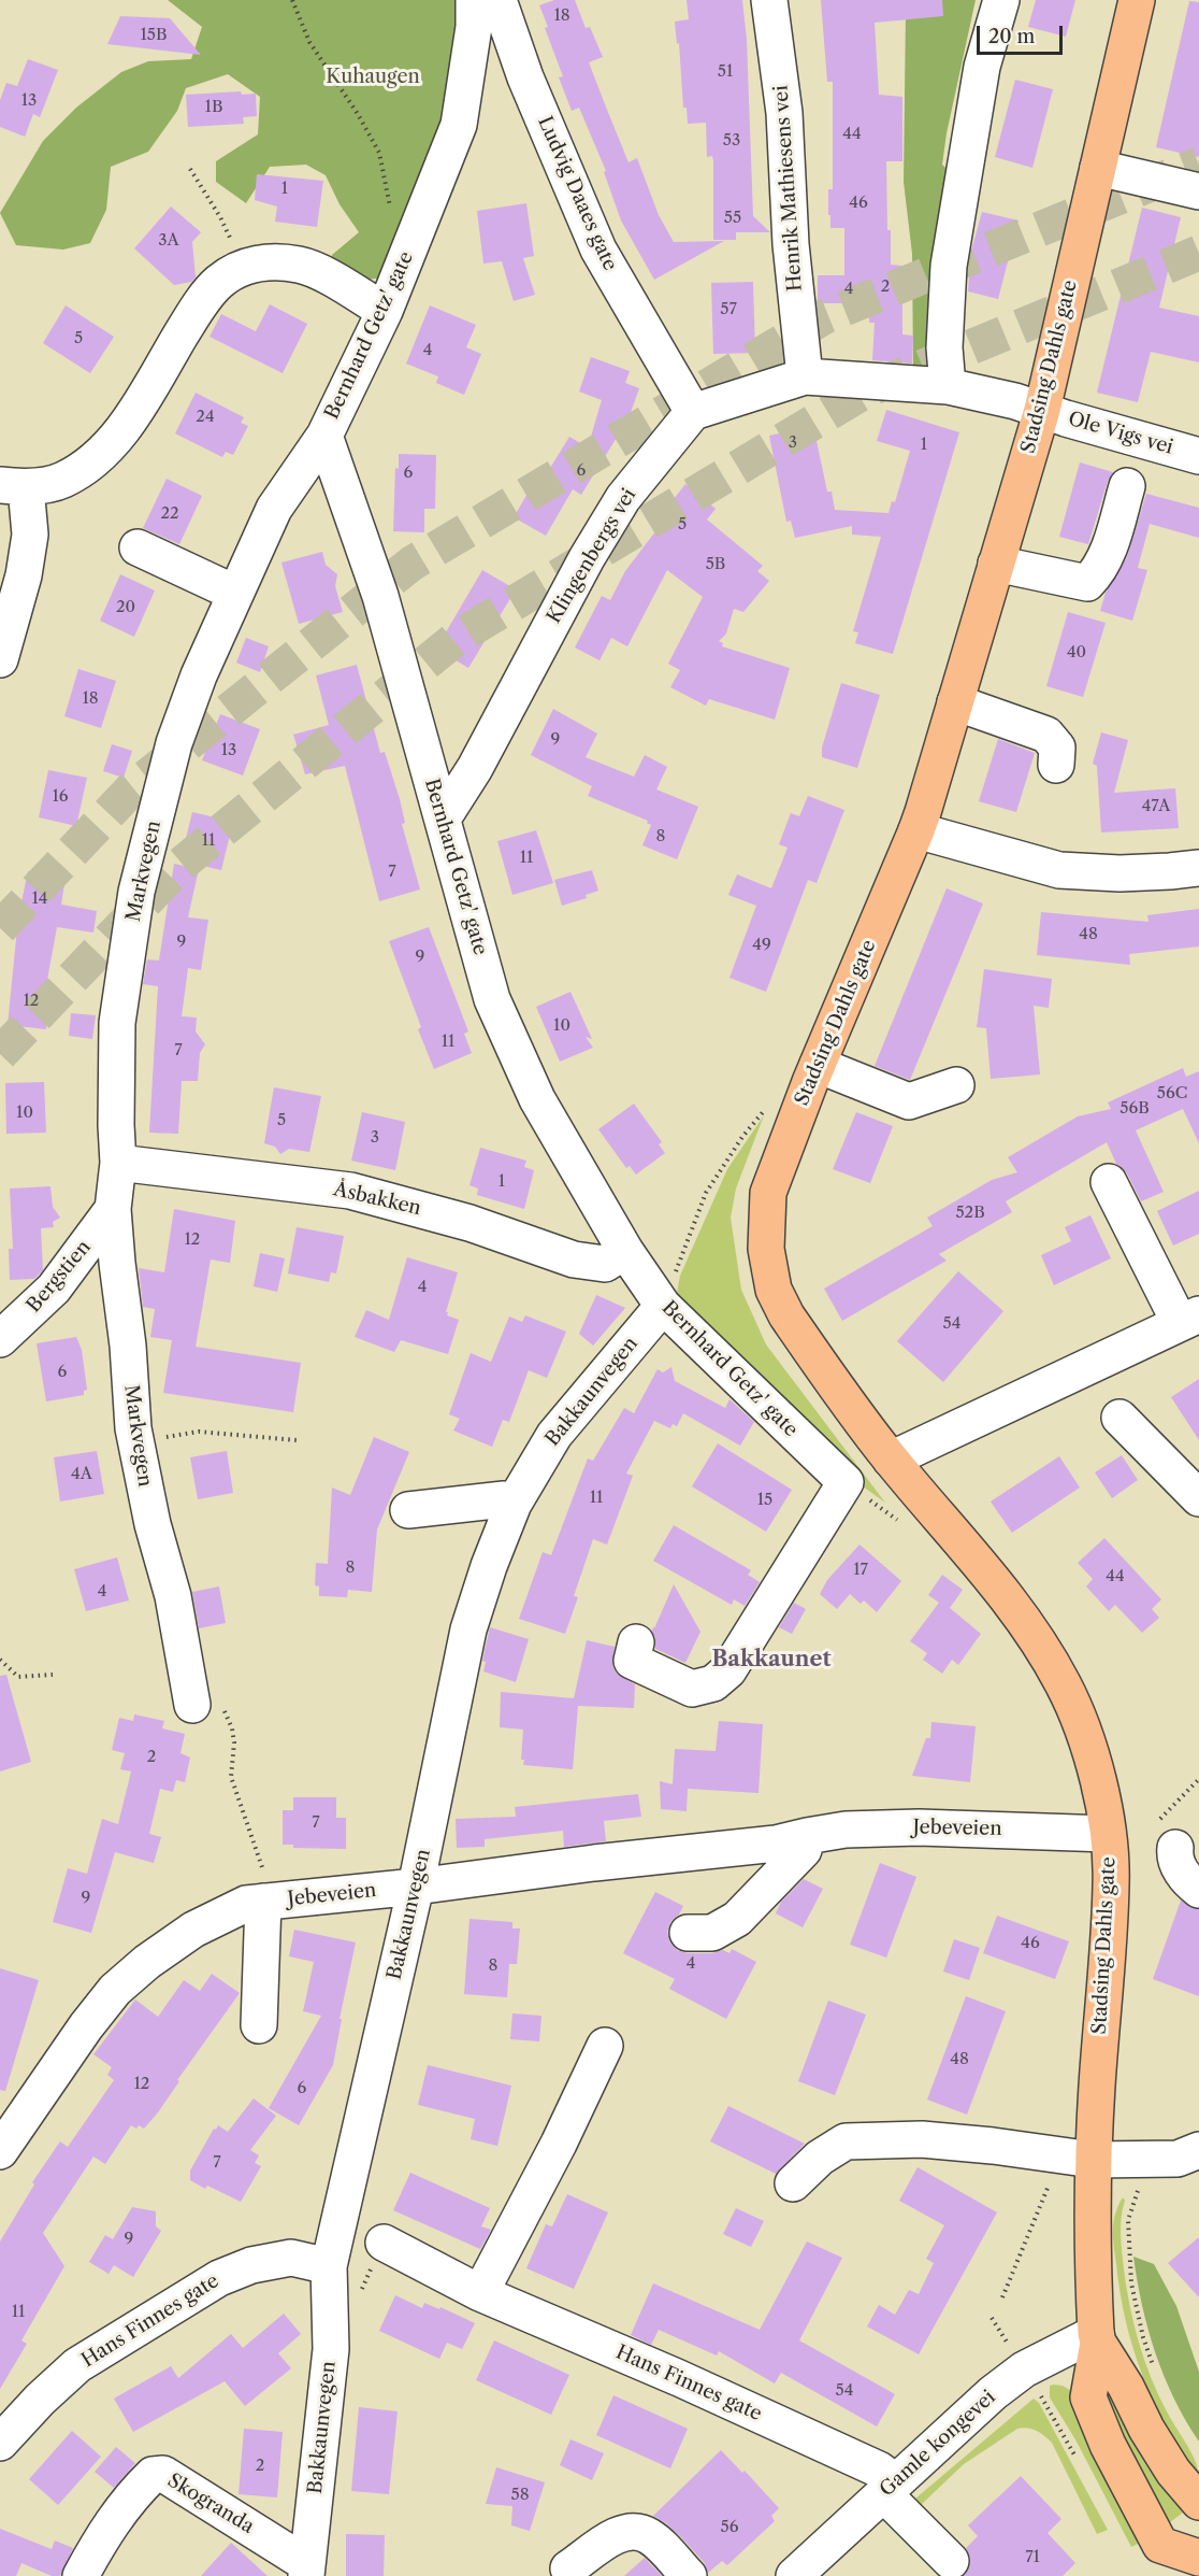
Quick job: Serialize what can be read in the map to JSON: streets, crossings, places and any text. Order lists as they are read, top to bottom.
{
  "streets": {
    "main road": ["Stadsing Dahls gate"],
    "street": [
      "Henrik Mathiesens vei",
      "Ludvig Daaes gate",
      "Bernhard Getz' gate",
      "Ole Vigs vei",
      "Klingenbergs vei",
      "Markvegen",
      "Åsbakken",
      "Bergstien",
      "Bakkaunvegen",
      "Jebeveien",
      "Hans Finnes gate",
      "Gamle kongevei",
      "Skogranda"
    ]
  },
  "crossings": [
    ["Ludvig Daaes gate", "Klingenbergs vei"],
    ["Bernhard Getz' gate", "Klingenbergs vei"],
    ["Bernhard Getz' gate", "Markvegen"],
    ["Bernhard Getz' gate", "Åsbakken"],
    ["Bernhard Getz' gate", "Bakkaunvegen"],
    ["Stadsing Dahls gate", "Ole Vigs vei"],
    ["Stadsing Dahls gate", "Jebeveien"],
    ["Stadsing Dahls gate", "Gamle kongevei"],
    ["Markvegen", "Åsbakken"],
    ["Markvegen", "Bergstien"],
    ["Bakkaunvegen", "Jebeveien"],
    ["Bakkaunvegen", "Hans Finnes gate"],
    ["Bakkaunvegen", "Skogranda"],
    ["Hans Finnes gate", "Gamle kongevei"]
  ],
  "districts": ["Bakkaunet"],
  "parks": ["Kuhaugen"],
  "house_numbers": [
    "18",
    "15B",
    "51",
    "13",
    "1B",
    "44",
    "53",
    "1",
    "46",
    "55",
    "3A",
    "2",
    "4",
    "57",
    "5",
    "4",
    "24",
    "3",
    "1",
    "6",
    "6",
    "22",
    "5",
    "5B",
    "20",
    "40",
    "18",
    "9",
    "13",
    "16",
    "47A",
    "8",
    "11",
    "11",
    "7",
    "14",
    "48",
    "9",
    "49",
    "9",
    "12",
    "10",
    "11",
    "7",
    "56C",
    "56B",
    "10",
    "5",
    "3",
    "1",
    "52B",
    "12",
    "4",
    "54",
    "6",
    "4A",
    "11",
    "15",
    "8",
    "17",
    "44",
    "4",
    "2",
    "7",
    "9",
    "46",
    "4",
    "8",
    "48",
    "12",
    "6",
    "7",
    "9",
    "11",
    "54",
    "2",
    "58",
    "56",
    "71"
  ],
  "scale_bar": "20 m"
}
